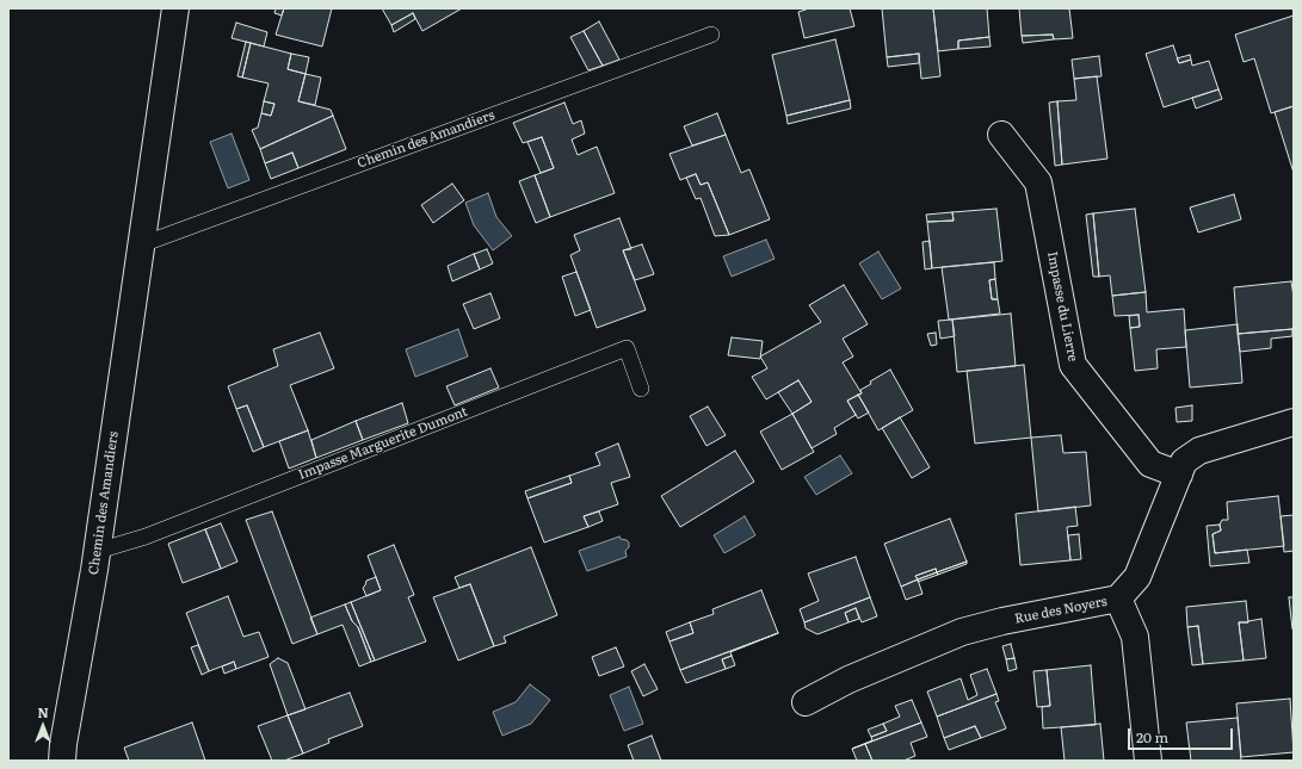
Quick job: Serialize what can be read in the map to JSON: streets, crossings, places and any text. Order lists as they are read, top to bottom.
{
  "streets": {
    "street": ["Chemin des Amandiers", "Impasse du Lierre", "Rue des Noyers"],
    "lane": ["Impasse Marguerite Dumont"]
  },
  "crossings": [
    ["Chemin des Amandiers", "Impasse Marguerite Dumont"],
    ["Impasse du Lierre", "Rue des Noyers"]
  ],
  "scale_bar": "20 m",
  "north": "top"
}
